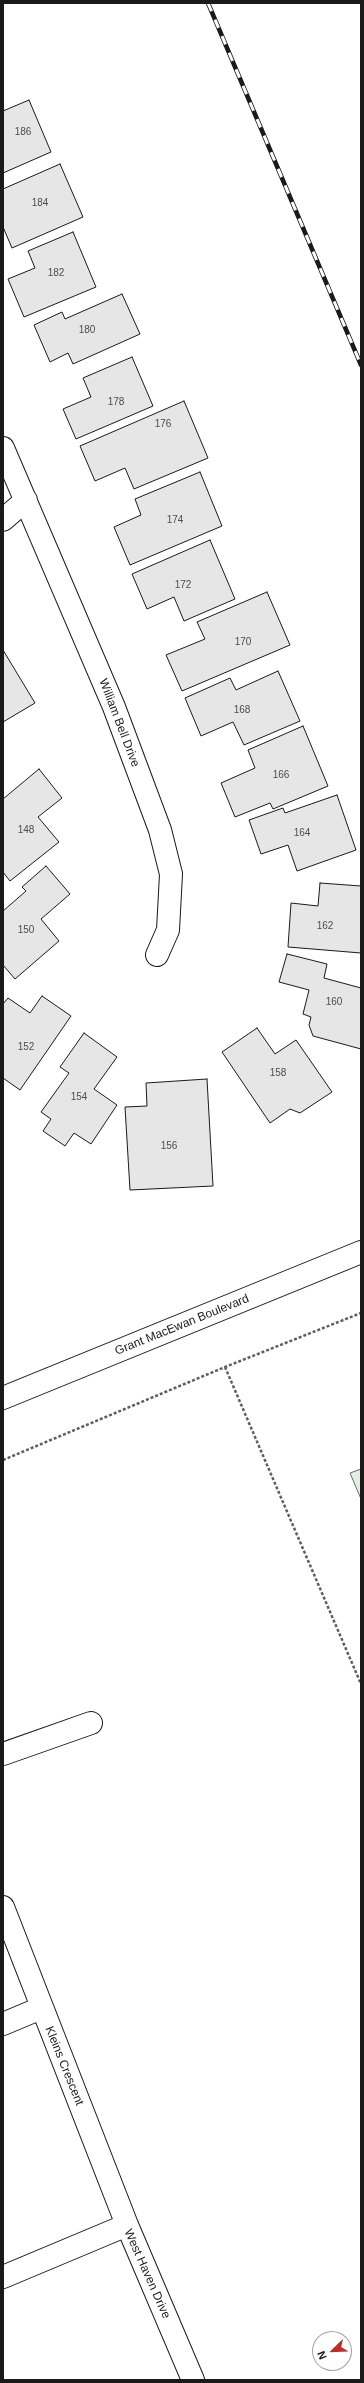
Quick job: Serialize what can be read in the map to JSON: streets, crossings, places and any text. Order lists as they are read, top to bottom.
{
  "streets": {
    "street": [
      "William Bell Drive",
      "Grant MacEwan Boulevard",
      "Kleins Crescent",
      "West Haven Drive"
    ]
  },
  "crossings": [
    ["Kleins Crescent", "West Haven Drive"]
  ],
  "house_numbers": [
    "186",
    "184",
    "182",
    "180",
    "178",
    "176",
    "174",
    "172",
    "170",
    "168",
    "166",
    "148",
    "164",
    "162",
    "150",
    "160",
    "152",
    "158",
    "154",
    "156"
  ],
  "north": "bottom left"
}
